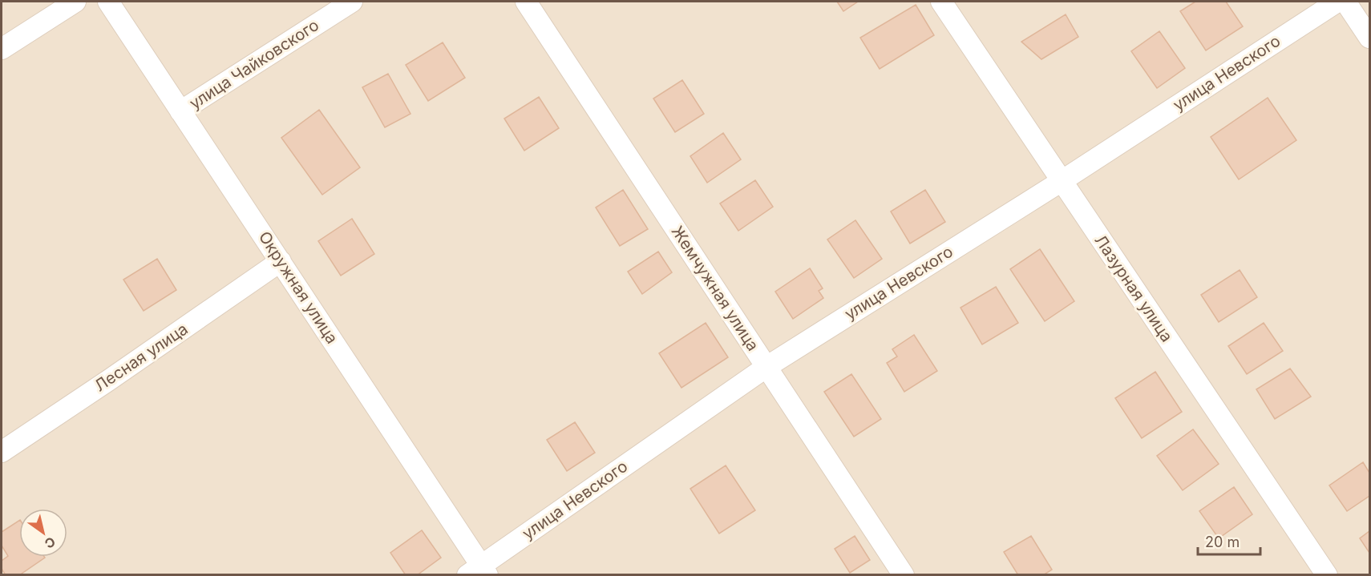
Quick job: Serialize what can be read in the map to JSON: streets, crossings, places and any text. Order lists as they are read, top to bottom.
{
  "streets": {
    "street": [
      "улица Чайковского",
      "улица Невского",
      "Окружная улица",
      "Жемчужная улица",
      "Лазурная улица",
      "Лесная улица"
    ]
  },
  "crossings": [
    ["улица Чайковского", "Окружная улица"],
    ["улица Невского", "Окружная улица"],
    ["улица Невского", "Жемчужная улица"],
    ["улица Невского", "Лазурная улица"],
    ["Окружная улица", "Лесная улица"]
  ],
  "scale_bar": "20 m",
  "north": "bottom right"
}
